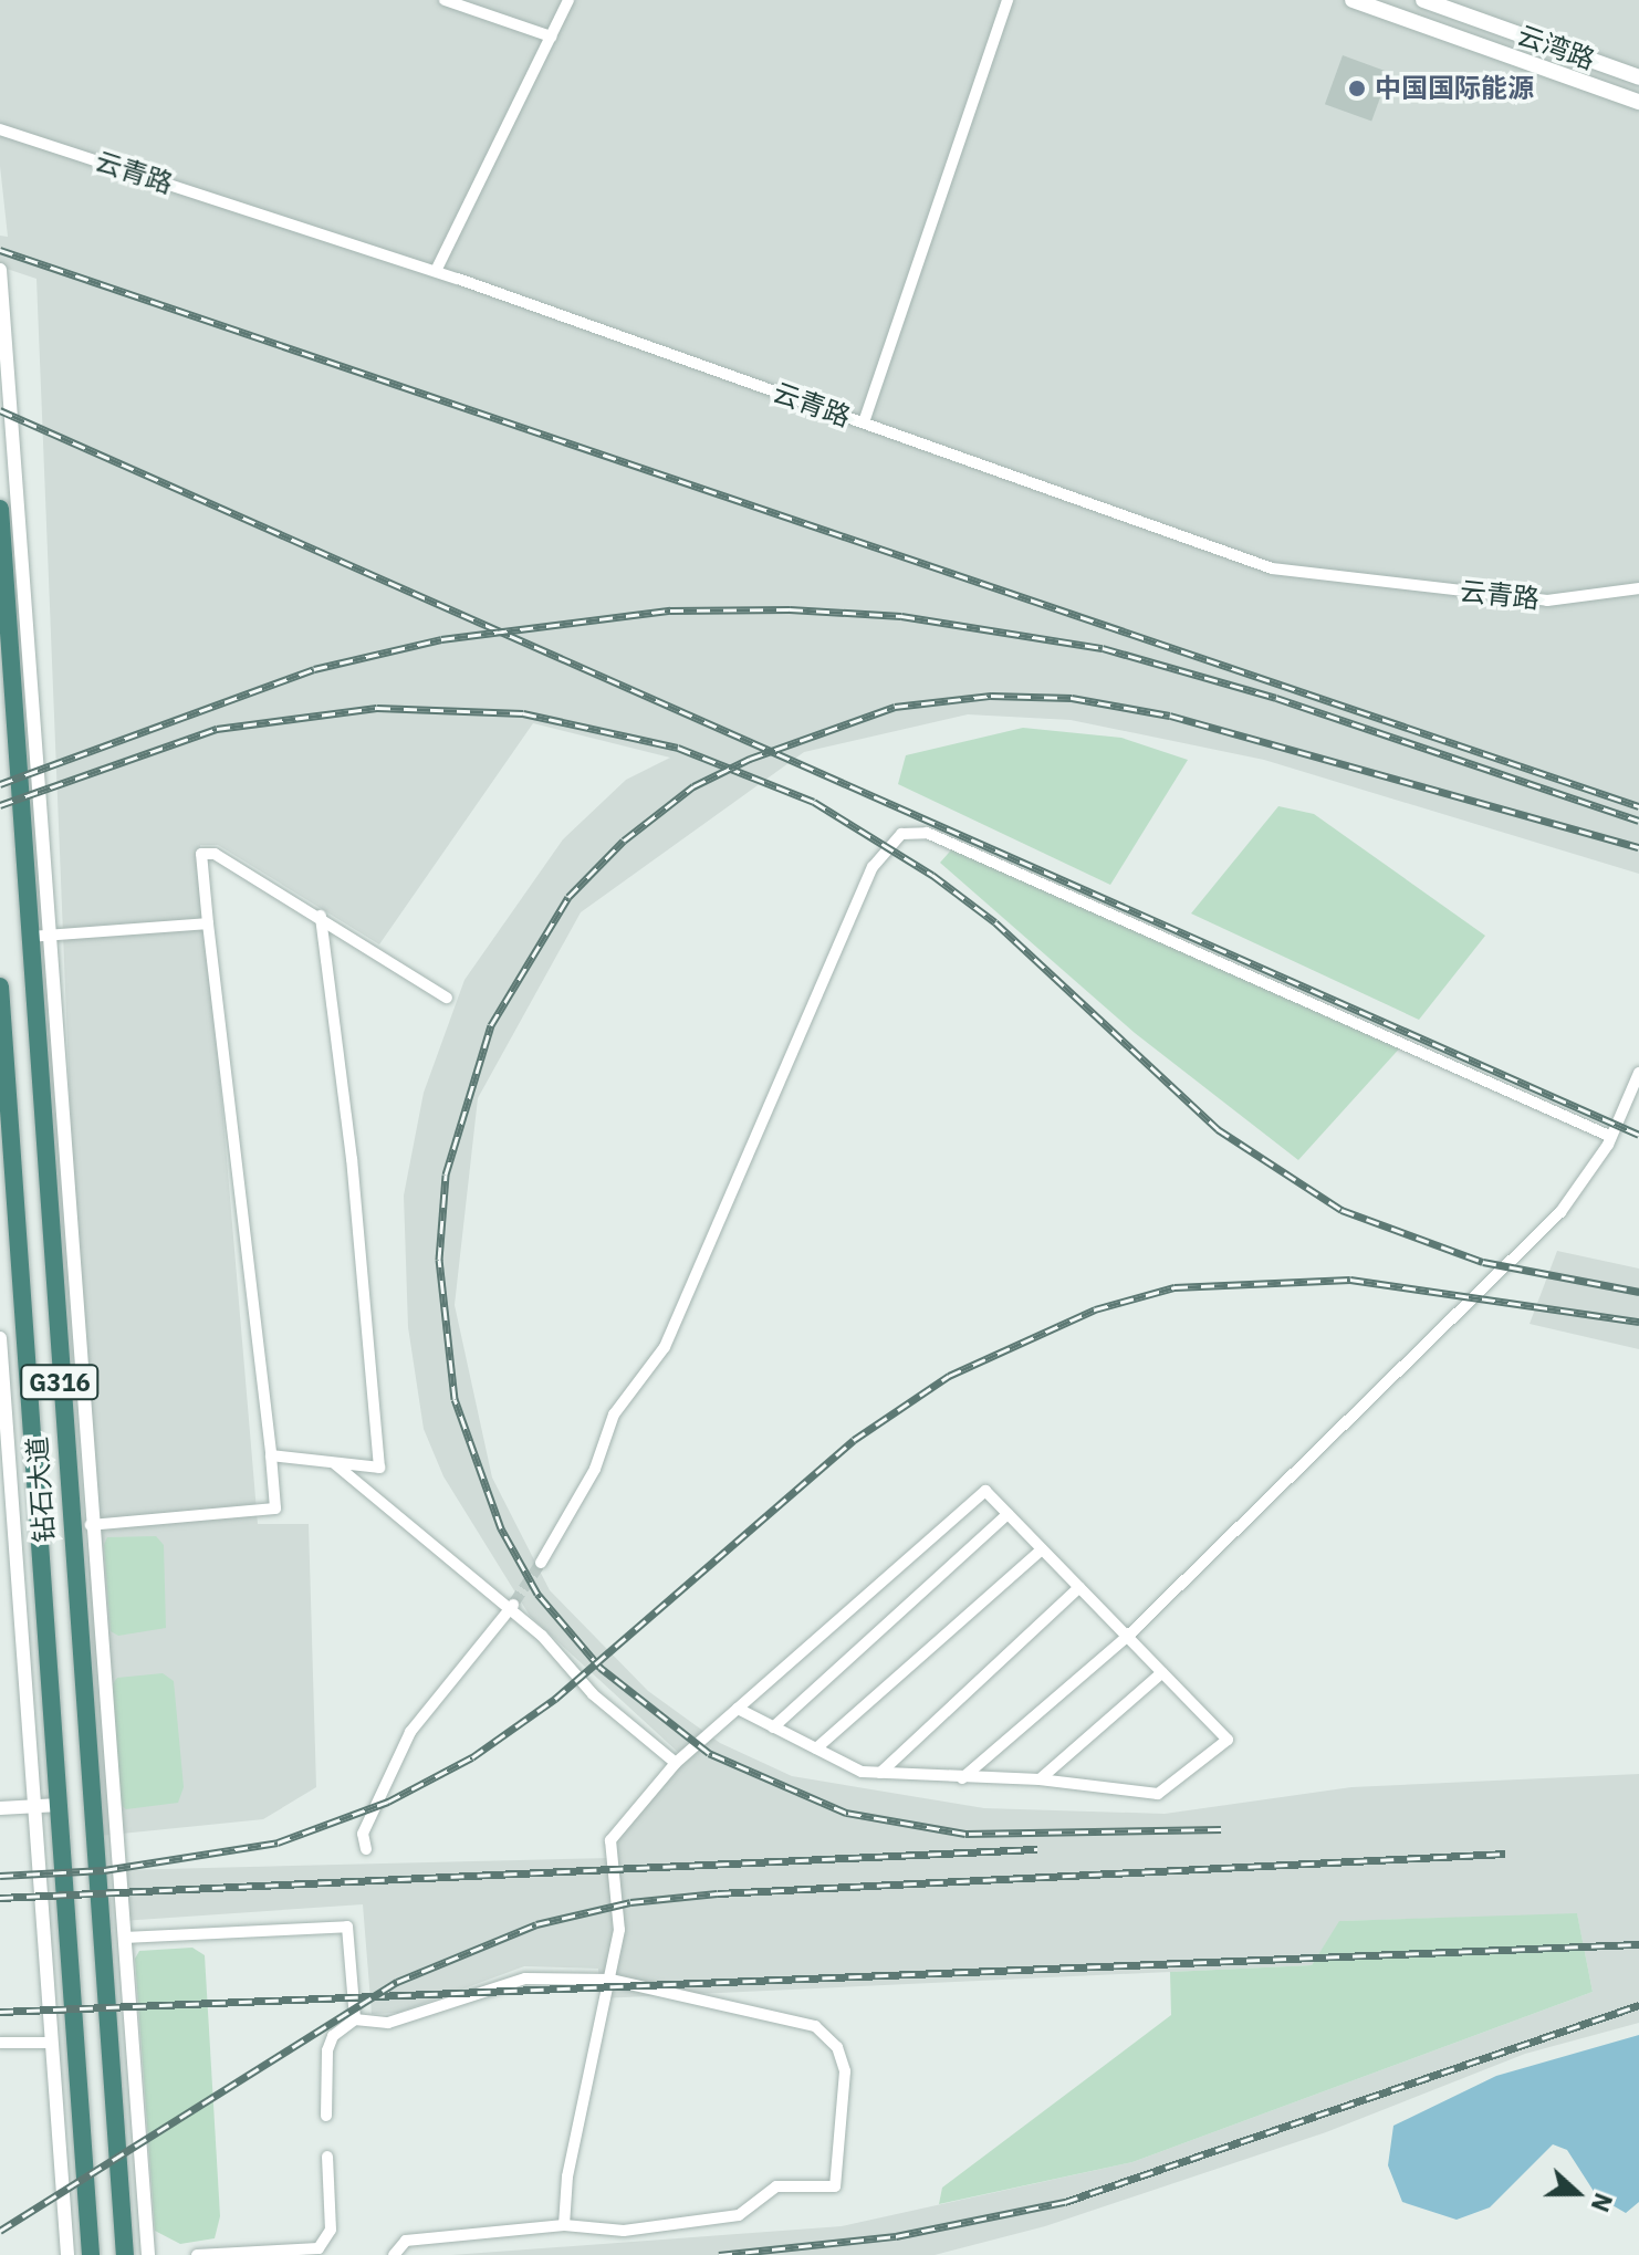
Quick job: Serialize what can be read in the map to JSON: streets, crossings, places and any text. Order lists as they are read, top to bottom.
{
  "streets": {
    "highway": ["G316", "钻石大道"],
    "main road": ["云湾路"],
    "street": ["云青路"]
  },
  "places": ["中国国际能源"],
  "north": "right"
}
